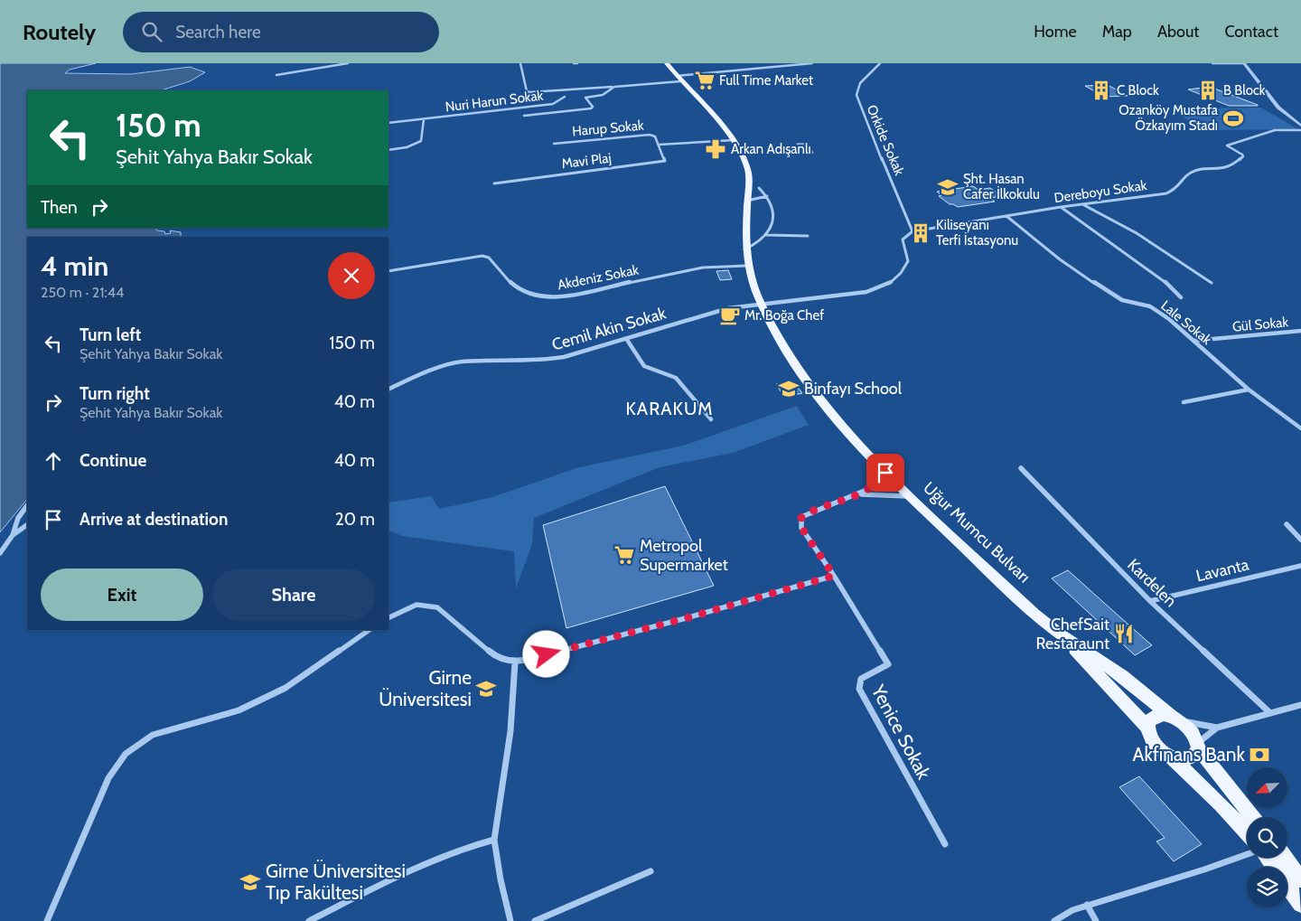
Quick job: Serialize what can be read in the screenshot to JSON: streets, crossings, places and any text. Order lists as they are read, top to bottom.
{
  "streets": {
    "main road": ["Uğur Mumcu Bulvarı"],
    "street": [
      "Nuri Harun Sokak",
      "Harup Sokak",
      "Orkide Sokak",
      "Mavi Plaj",
      "Dereboyu Sokak",
      "Akdeniz Sokak",
      "Lale Sokak",
      "Gül Sokak",
      "Cemil Akin Sokak",
      "Lavanta",
      "Kardelen",
      "Yenice Sokak"
    ]
  },
  "crossings": [
    ["Nuri Harun Sokak", "Uğur Mumcu Bulvarı"],
    ["Harup Sokak", "Mavi Plaj"],
    ["Orkide Sokak", "Dereboyu Sokak"],
    ["Dereboyu Sokak", "Lale Sokak"],
    ["Akdeniz Sokak", "Uğur Mumcu Bulvarı"],
    ["Lale Sokak", "Gül Sokak"],
    ["Cemil Akin Sokak", "Uğur Mumcu Bulvarı"],
    ["Lavanta", "Kardelen"]
  ],
  "districts": ["KARAKUM"],
  "places": {
    "supermarket": ["Full Time Market", "Metropol Supermarket"],
    "building": ["C Block", "B Block", "Kiliseyanı Terfi İstasyonu"],
    "sports": ["Ozanköy Mustafa Özkayım Stadı"],
    "pharmacy": ["Arkan Adışanlı"],
    "school or university": [
      "Şht. Hasan Cafer İlkokulu",
      "Binfayı School",
      "Girne Üniversitesi",
      "Girne Üniversitesi Tıp Fakültesi"
    ],
    "cafe": ["Mr. Boğa Chef"],
    "restaurant": ["ChefSait Restaraunt"],
    "bank": ["Akfınans Bank"]
  },
  "north": "bottom left",
  "page": {
    "header": "Routely",
    "search": "Search here",
    "nav": [
      "Home",
      "Map",
      "About",
      "Contact"
    ],
    "turn": ["150 m", "Şehit Yahya Bakır Sokak"],
    "then": "Then",
    "heading": ["4 min", "250 m · 21:44"],
    "list": [
      {
        "name": "Turn left",
        "note": "Şehit Yahya Bakır Sokak",
        "value": "150 m"
      },
      {
        "name": "Turn right",
        "note": "Şehit Yahya Bakır Sokak",
        "value": "40 m"
      },
      {
        "name": "Continue",
        "value": "40 m"
      },
      {
        "name": "Arrive at destination",
        "value": "20 m"
      }
    ],
    "buttons": ["Exit", "Share"]
  }
}
